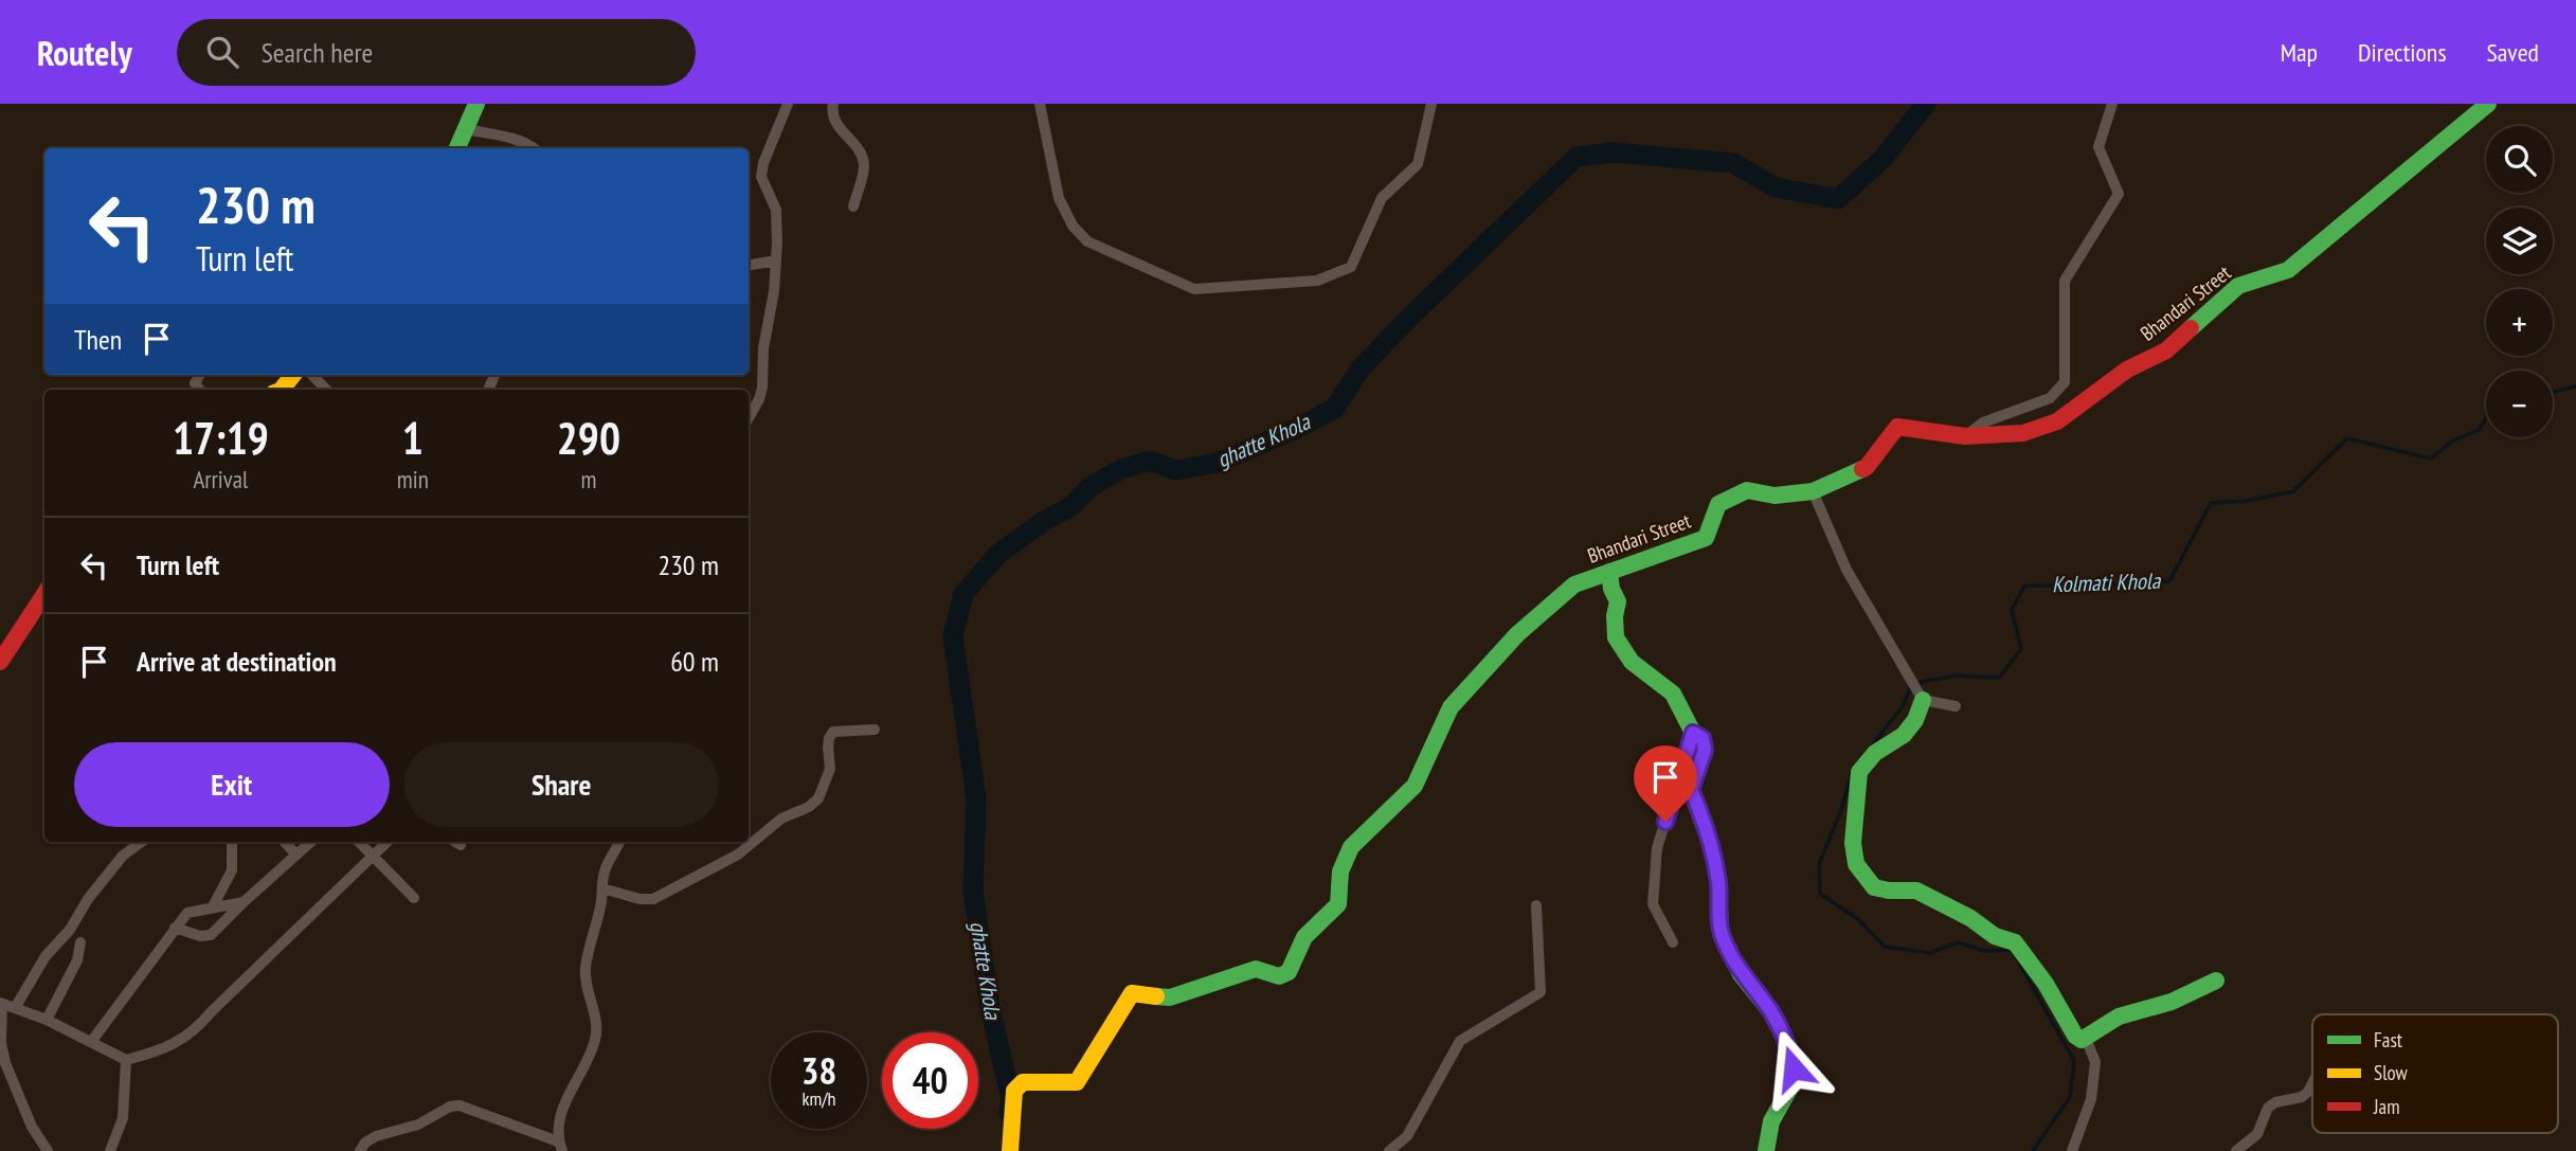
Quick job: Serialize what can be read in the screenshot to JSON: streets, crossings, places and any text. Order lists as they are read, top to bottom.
{
  "streets": {
    "street": ["Bhandari Street"]
  },
  "water": ["ghatte Khola", "Kolmati Khola"],
  "legend": ["Fast", "Slow", "Jam"],
  "page": {
    "header": "Routely",
    "search": "Search here",
    "nav": ["Map", "Directions", "Saved"],
    "map_buttons": ["+", "−"],
    "turn": ["230 m", "Turn left"],
    "then": "Then",
    "eta": [
      "17:19",
      "Arrival",
      "1",
      "min",
      "290",
      "m"
    ],
    "list": [
      {
        "name": "Turn left",
        "value": "230 m"
      },
      {
        "name": "Arrive at destination",
        "value": "60 m"
      }
    ],
    "buttons": ["Exit", "Share"],
    "speed": "38 km/h",
    "limit": "40"
  }
}
